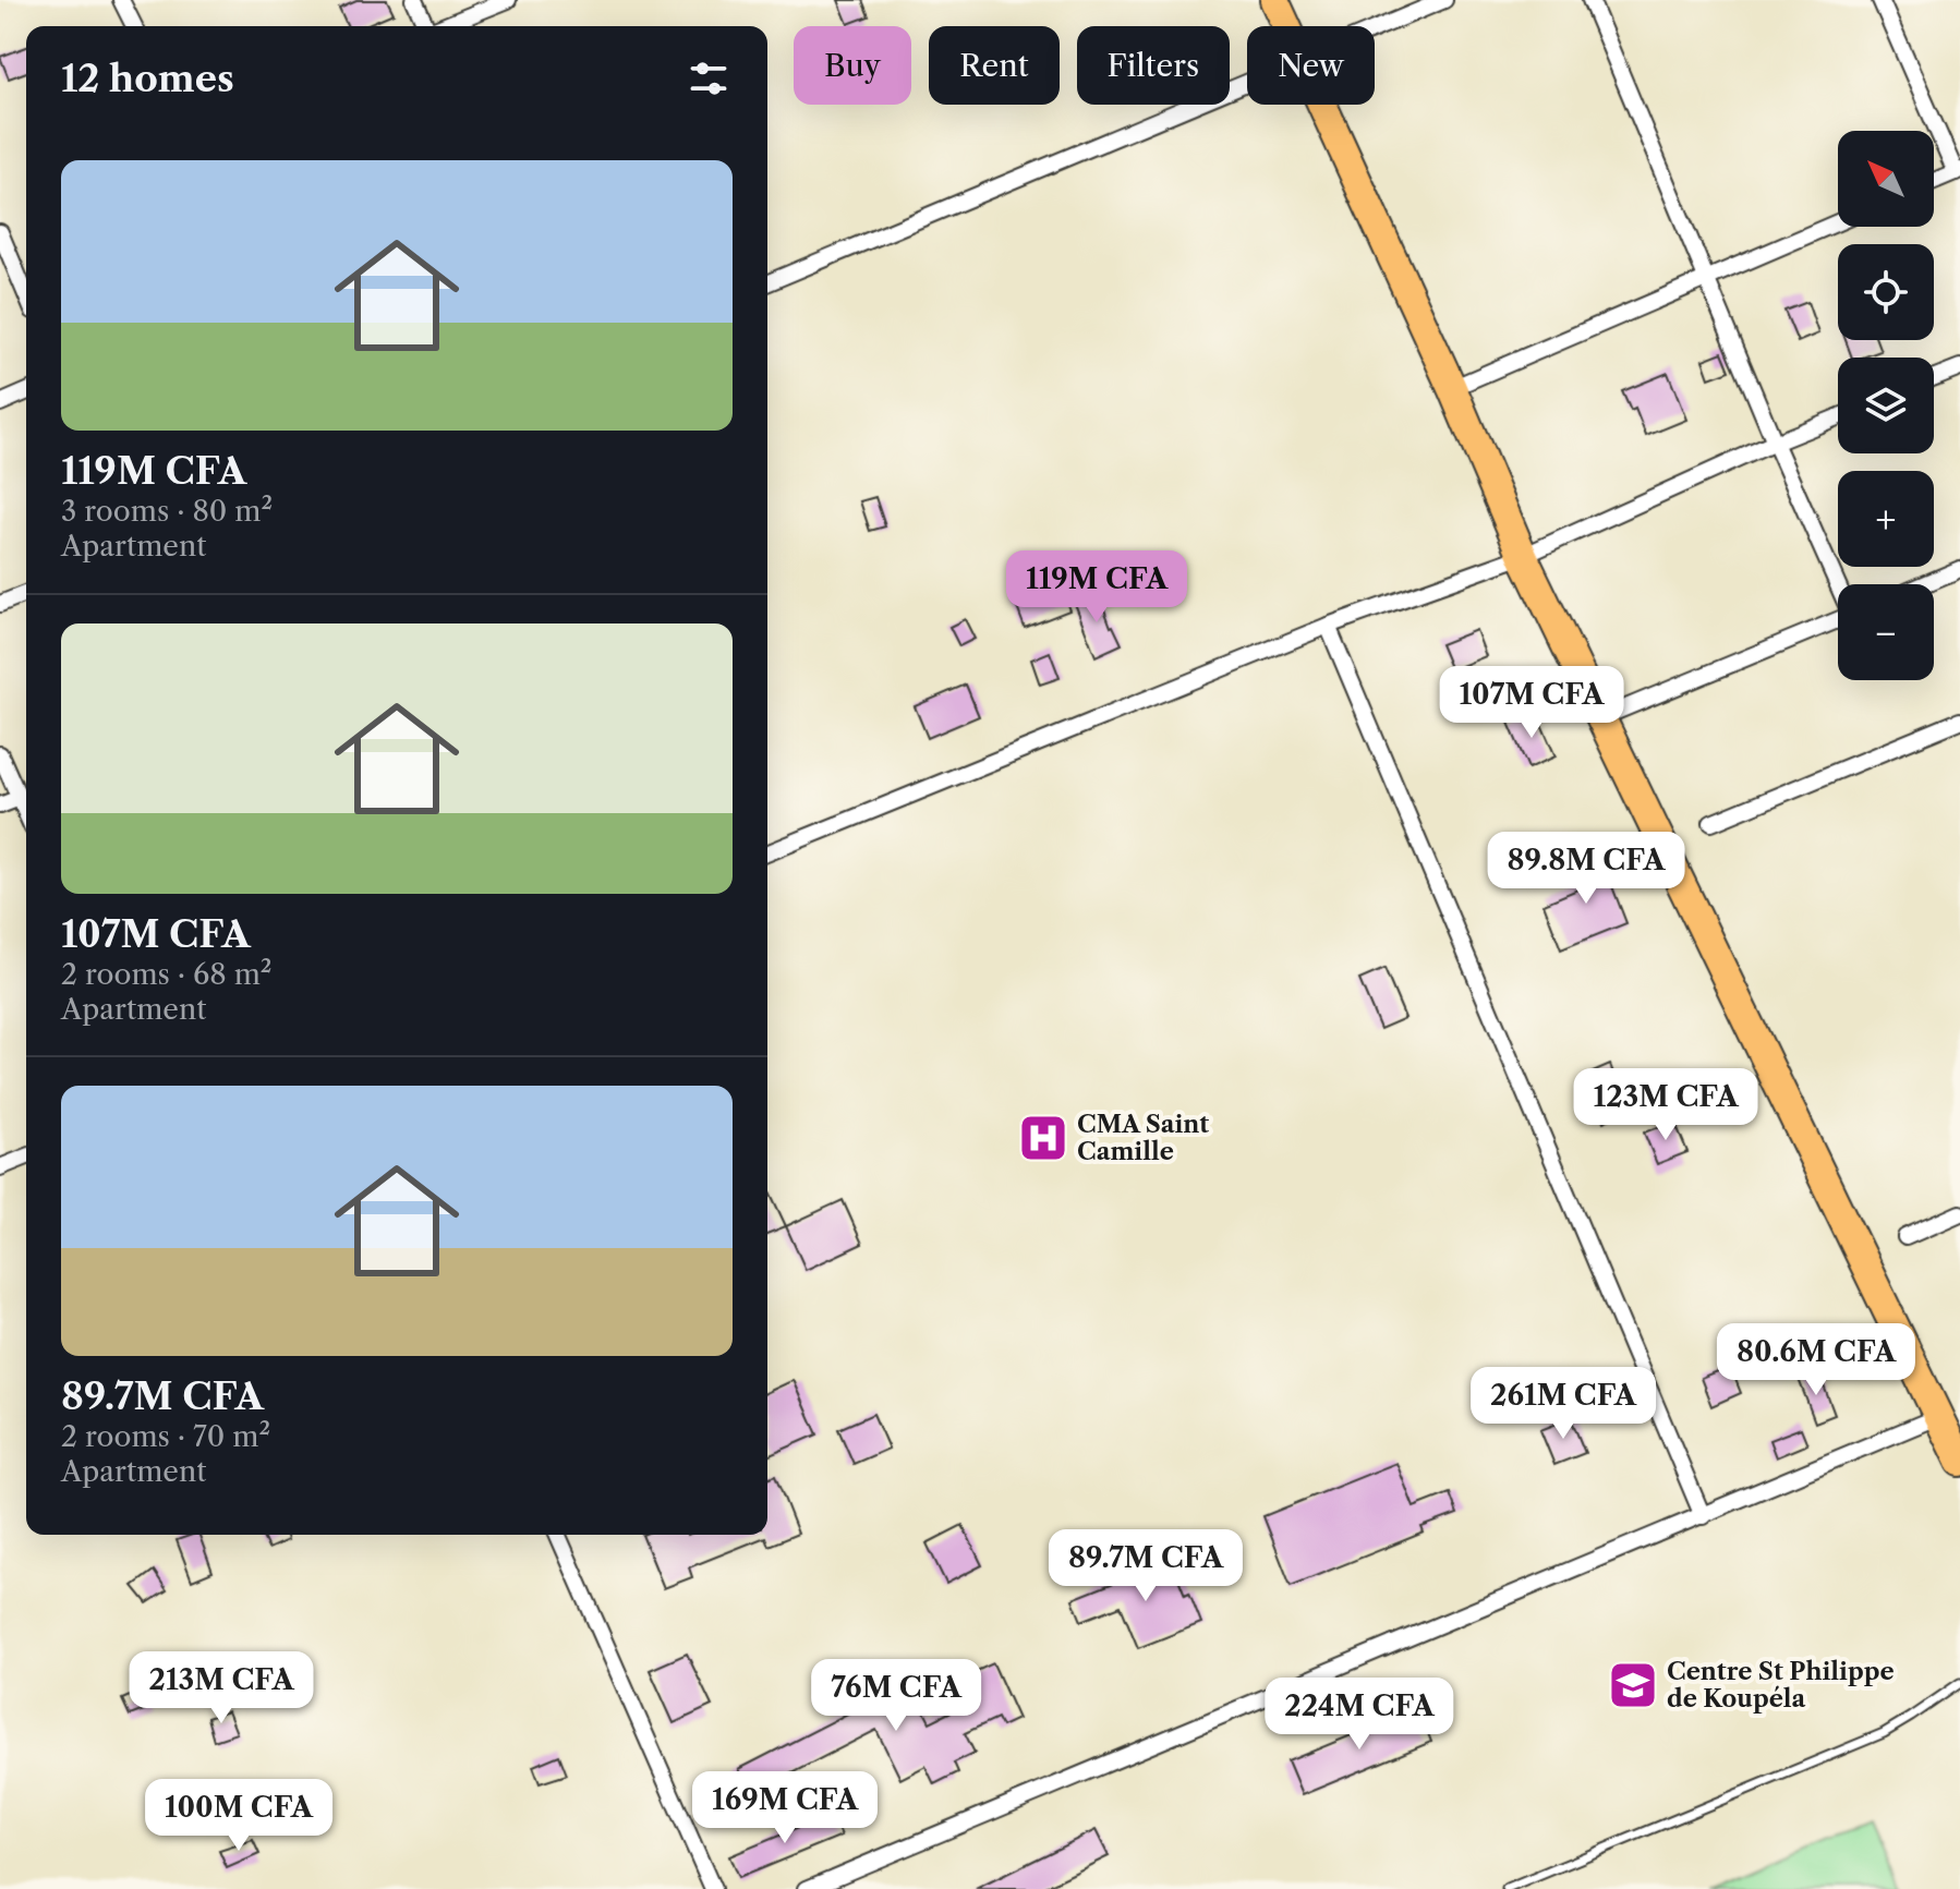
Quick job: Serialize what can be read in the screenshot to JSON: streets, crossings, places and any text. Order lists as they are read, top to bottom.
{
  "places": {
    "hospital": ["CMA Saint Camille"],
    "school or university": ["Centre St Philippe de Koupéla"]
  },
  "north": "top left",
  "page": {
    "chip": [
      "Buy",
      "Rent",
      "Filters",
      "New"
    ],
    "heading": "12 homes",
    "map_buttons": ["+", "−"],
    "list": [
      {
        "name": "119M CFA",
        "note": "3 rooms · 80 m² · Apartment"
      },
      {
        "name": "107M CFA",
        "note": "2 rooms · 68 m² · Apartment"
      },
      {
        "name": "89.7M CFA",
        "note": "2 rooms · 70 m² · Apartment"
      }
    ],
    "price": [
      "119M CFA",
      "107M CFA",
      "89.8M CFA",
      "123M CFA",
      "80.6M CFA",
      "261M CFA",
      "89.7M CFA",
      "213M CFA",
      "76M CFA",
      "224M CFA",
      "169M CFA",
      "100M CFA"
    ]
  }
}
